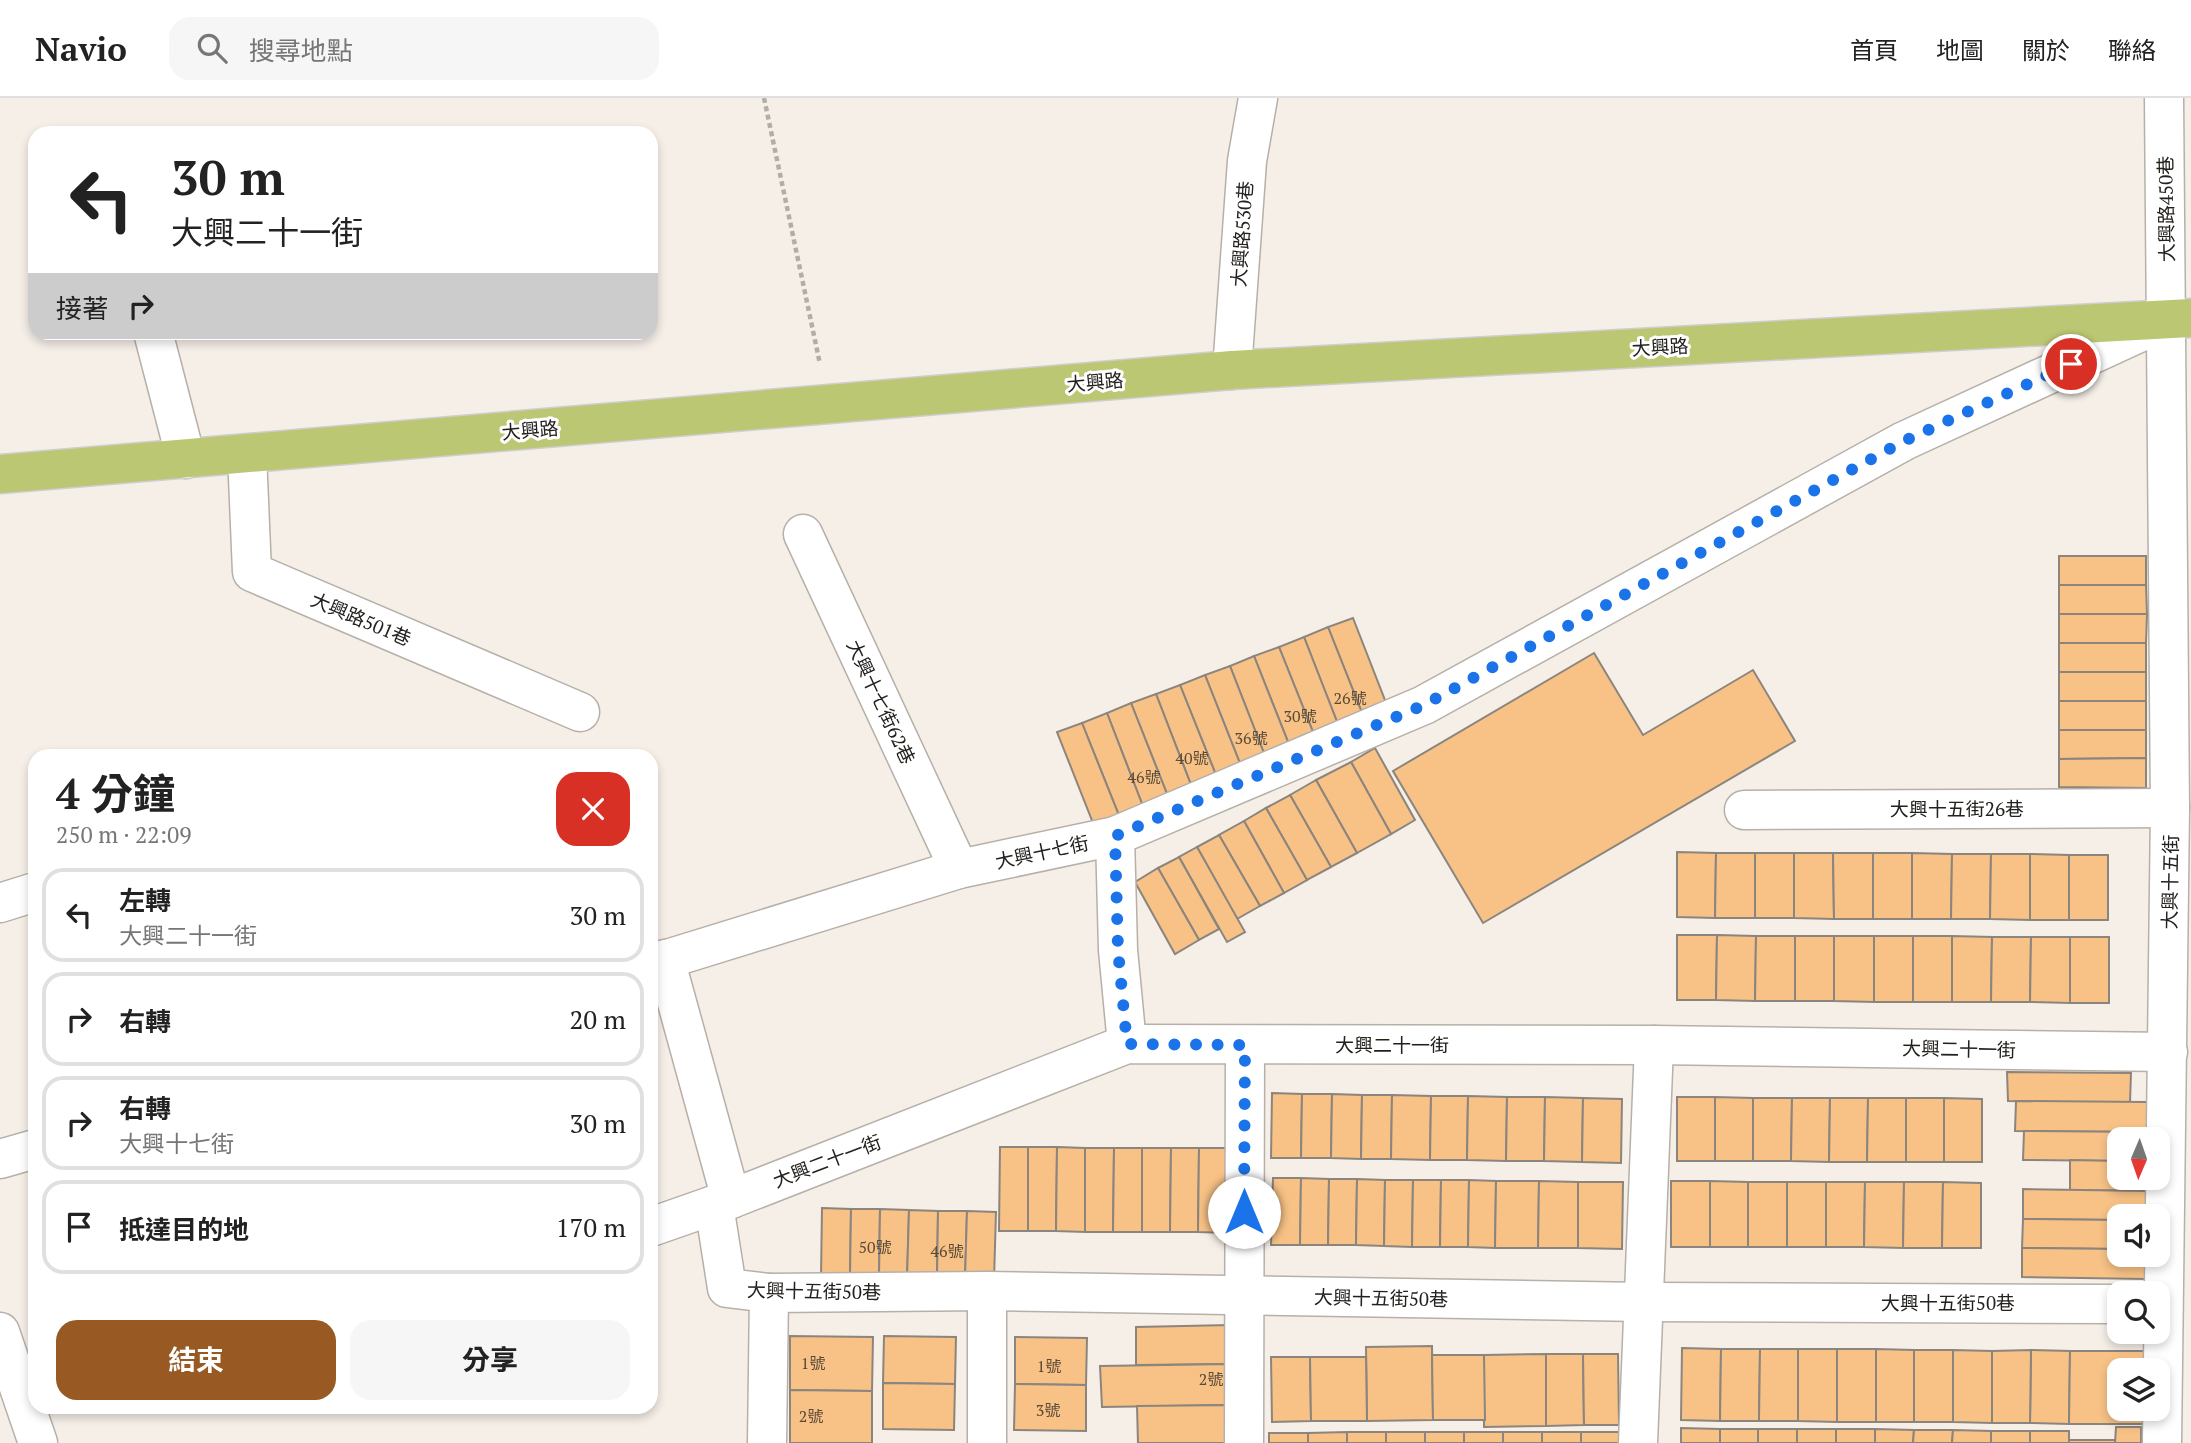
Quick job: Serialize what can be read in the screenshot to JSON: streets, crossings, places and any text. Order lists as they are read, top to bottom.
{
  "streets": {
    "main road": ["大興路"],
    "street": [
      "大興路450巷",
      "大興路530巷",
      "大興路501巷",
      "大興十七街62巷",
      "大興十五街26巷",
      "大興十七街",
      "大興十五街",
      "大興二十一街",
      "大興十五街50巷"
    ]
  },
  "crossings": [
    ["大興路450巷", "大興路"],
    ["大興路450巷", "大興十七街"],
    ["大興路450巷", "大興十五街"],
    ["大興路530巷", "大興路"],
    ["大興路", "大興路501巷"],
    ["大興路", "大興十七街"],
    ["大興路", "大興十五街"],
    ["大興十七街62巷", "大興十七街"],
    ["大興十五街26巷", "大興十五街"],
    ["大興十七街", "大興十五街"],
    ["大興十五街", "大興二十一街"],
    ["大興二十一街", "大興十五街50巷"]
  ],
  "house_numbers": [
    "26號",
    "30號",
    "36號",
    "40號",
    "46號",
    "50號",
    "46號",
    "1號",
    "1號",
    "2號",
    "3號",
    "2號"
  ],
  "north": "bottom",
  "page": {
    "header": "Navio",
    "search": "搜尋地點",
    "nav": [
      "首頁",
      "地圖",
      "關於",
      "聯絡"
    ],
    "turn": ["30 m", "大興二十一街"],
    "then": "接著",
    "heading": ["4 分鐘", "250 m · 22:09"],
    "list": [
      {
        "name": "左轉",
        "note": "大興二十一街",
        "value": "30 m"
      },
      {
        "name": "右轉",
        "value": "20 m"
      },
      {
        "name": "右轉",
        "note": "大興十七街",
        "value": "30 m"
      },
      {
        "name": "抵達目的地",
        "value": "170 m"
      }
    ],
    "buttons": ["結束", "分享"]
  }
}
